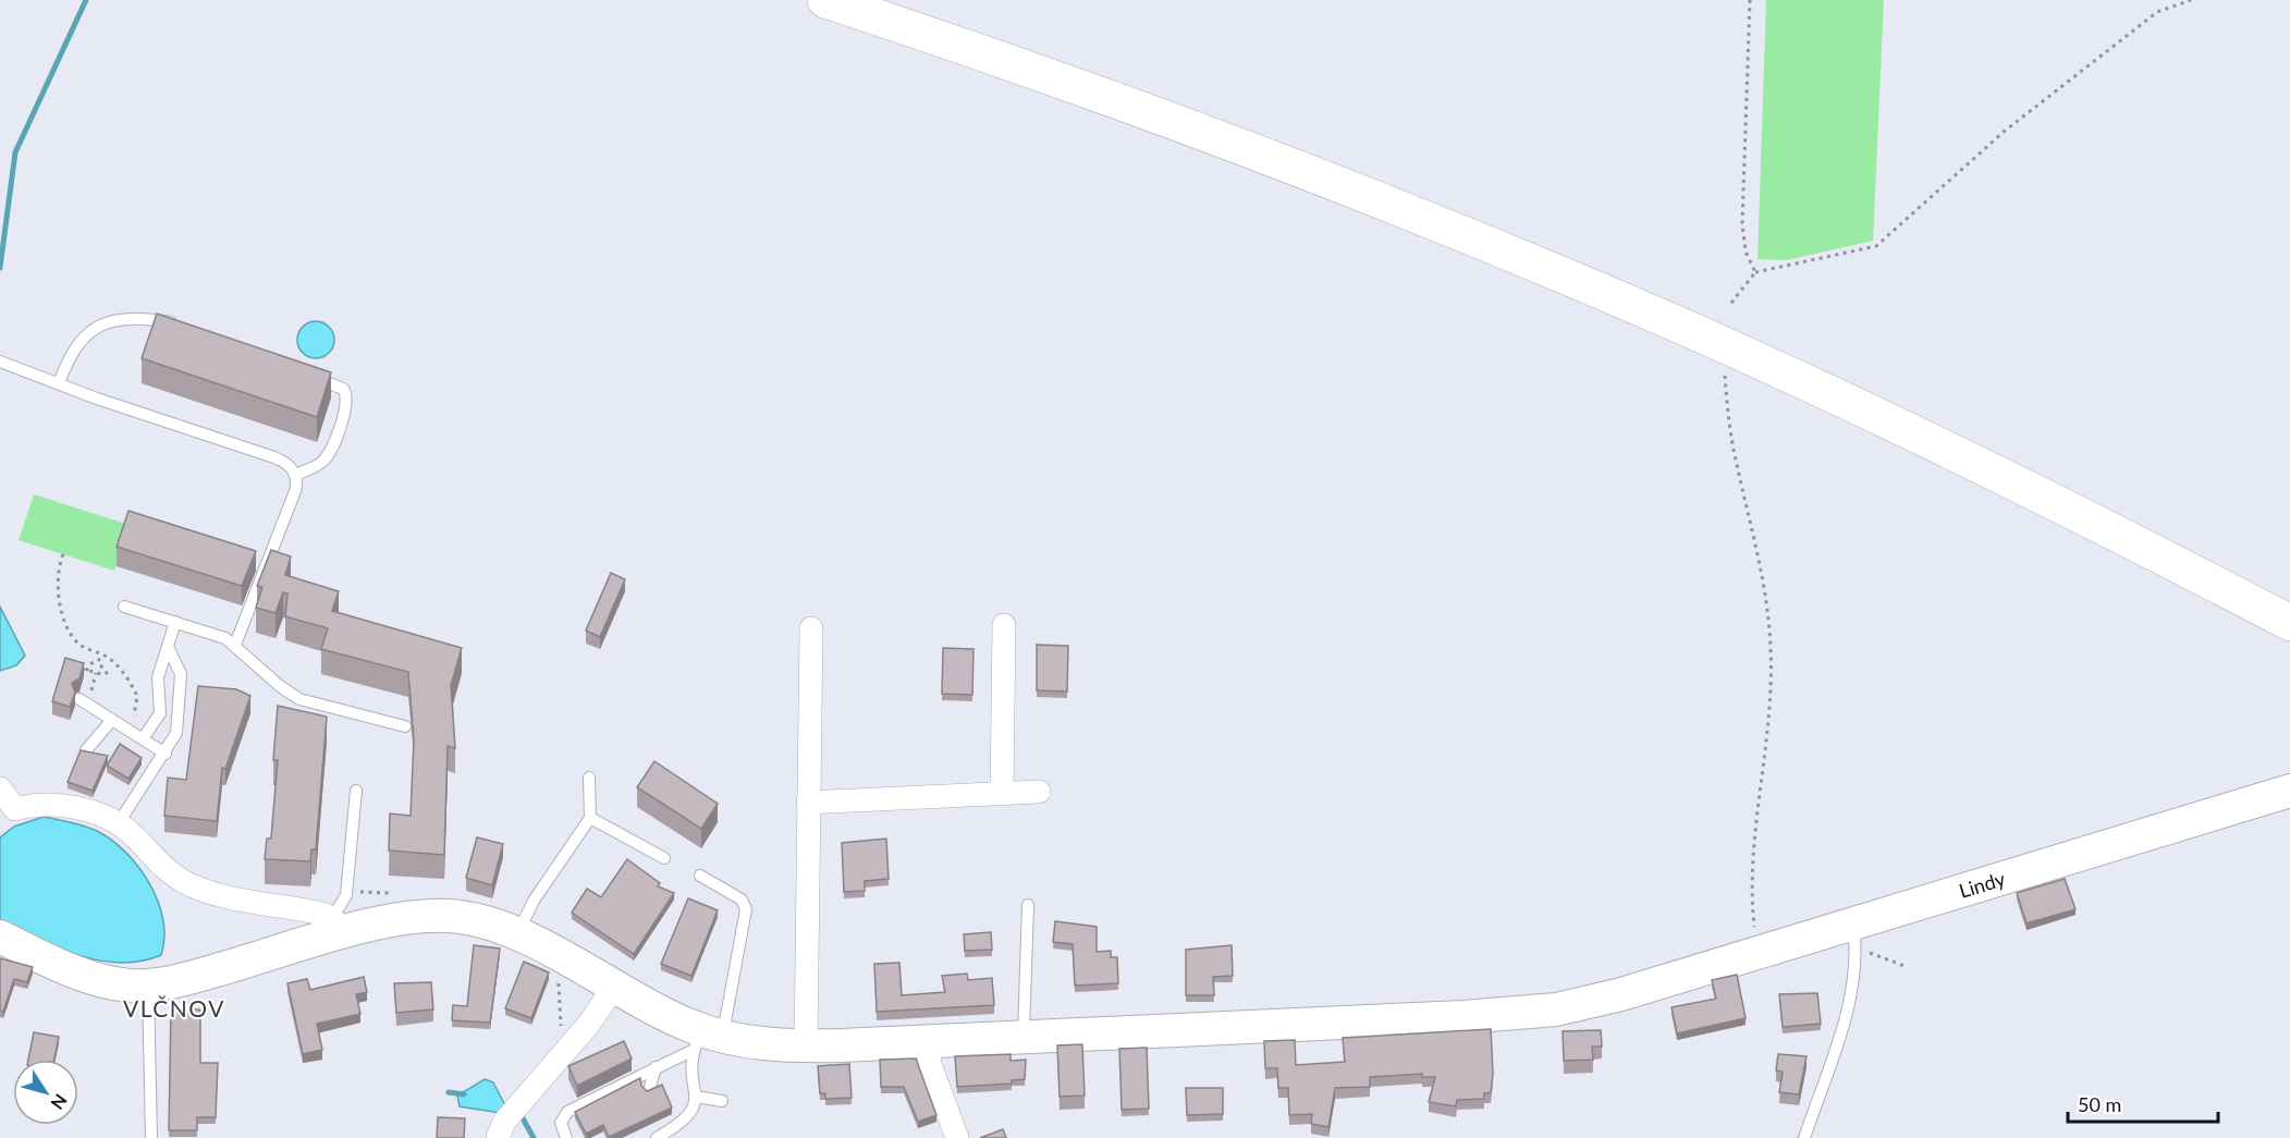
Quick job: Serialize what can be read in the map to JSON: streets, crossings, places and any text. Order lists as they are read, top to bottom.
{
  "streets": {
    "street": ["Lindy"]
  },
  "districts": ["VLČNOV"],
  "scale_bar": "50 m",
  "north": "bottom right"
}
